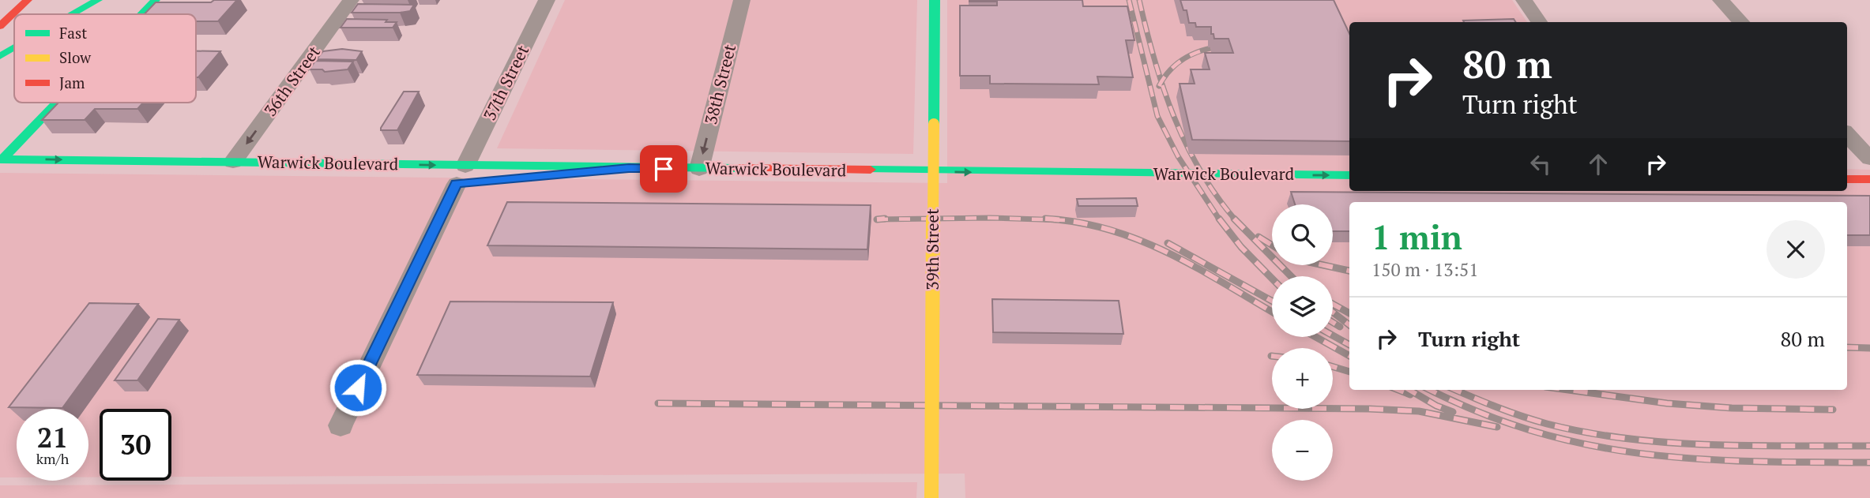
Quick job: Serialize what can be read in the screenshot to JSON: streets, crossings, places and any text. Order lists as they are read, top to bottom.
{
  "streets": {
    "main road": ["Warwick Boulevard", "39th Street"],
    "street": ["36th Street", "37th Street", "38th Street"]
  },
  "crossings": [
    ["36th Street", "Warwick Boulevard"],
    ["37th Street", "Warwick Boulevard"],
    ["38th Street", "Warwick Boulevard"]
  ],
  "one_way": ["36th Street", "38th Street", "Warwick Boulevard"],
  "legend": ["Fast", "Slow", "Jam"],
  "page": {
    "turn": ["80 m", "Turn right"],
    "heading": ["1 min", "150 m · 13:51"],
    "map_buttons": ["+", "−"],
    "list": [
      {
        "name": "Turn right",
        "value": "80 m"
      }
    ],
    "speed": "21 km/h",
    "limit": "30"
  }
}
